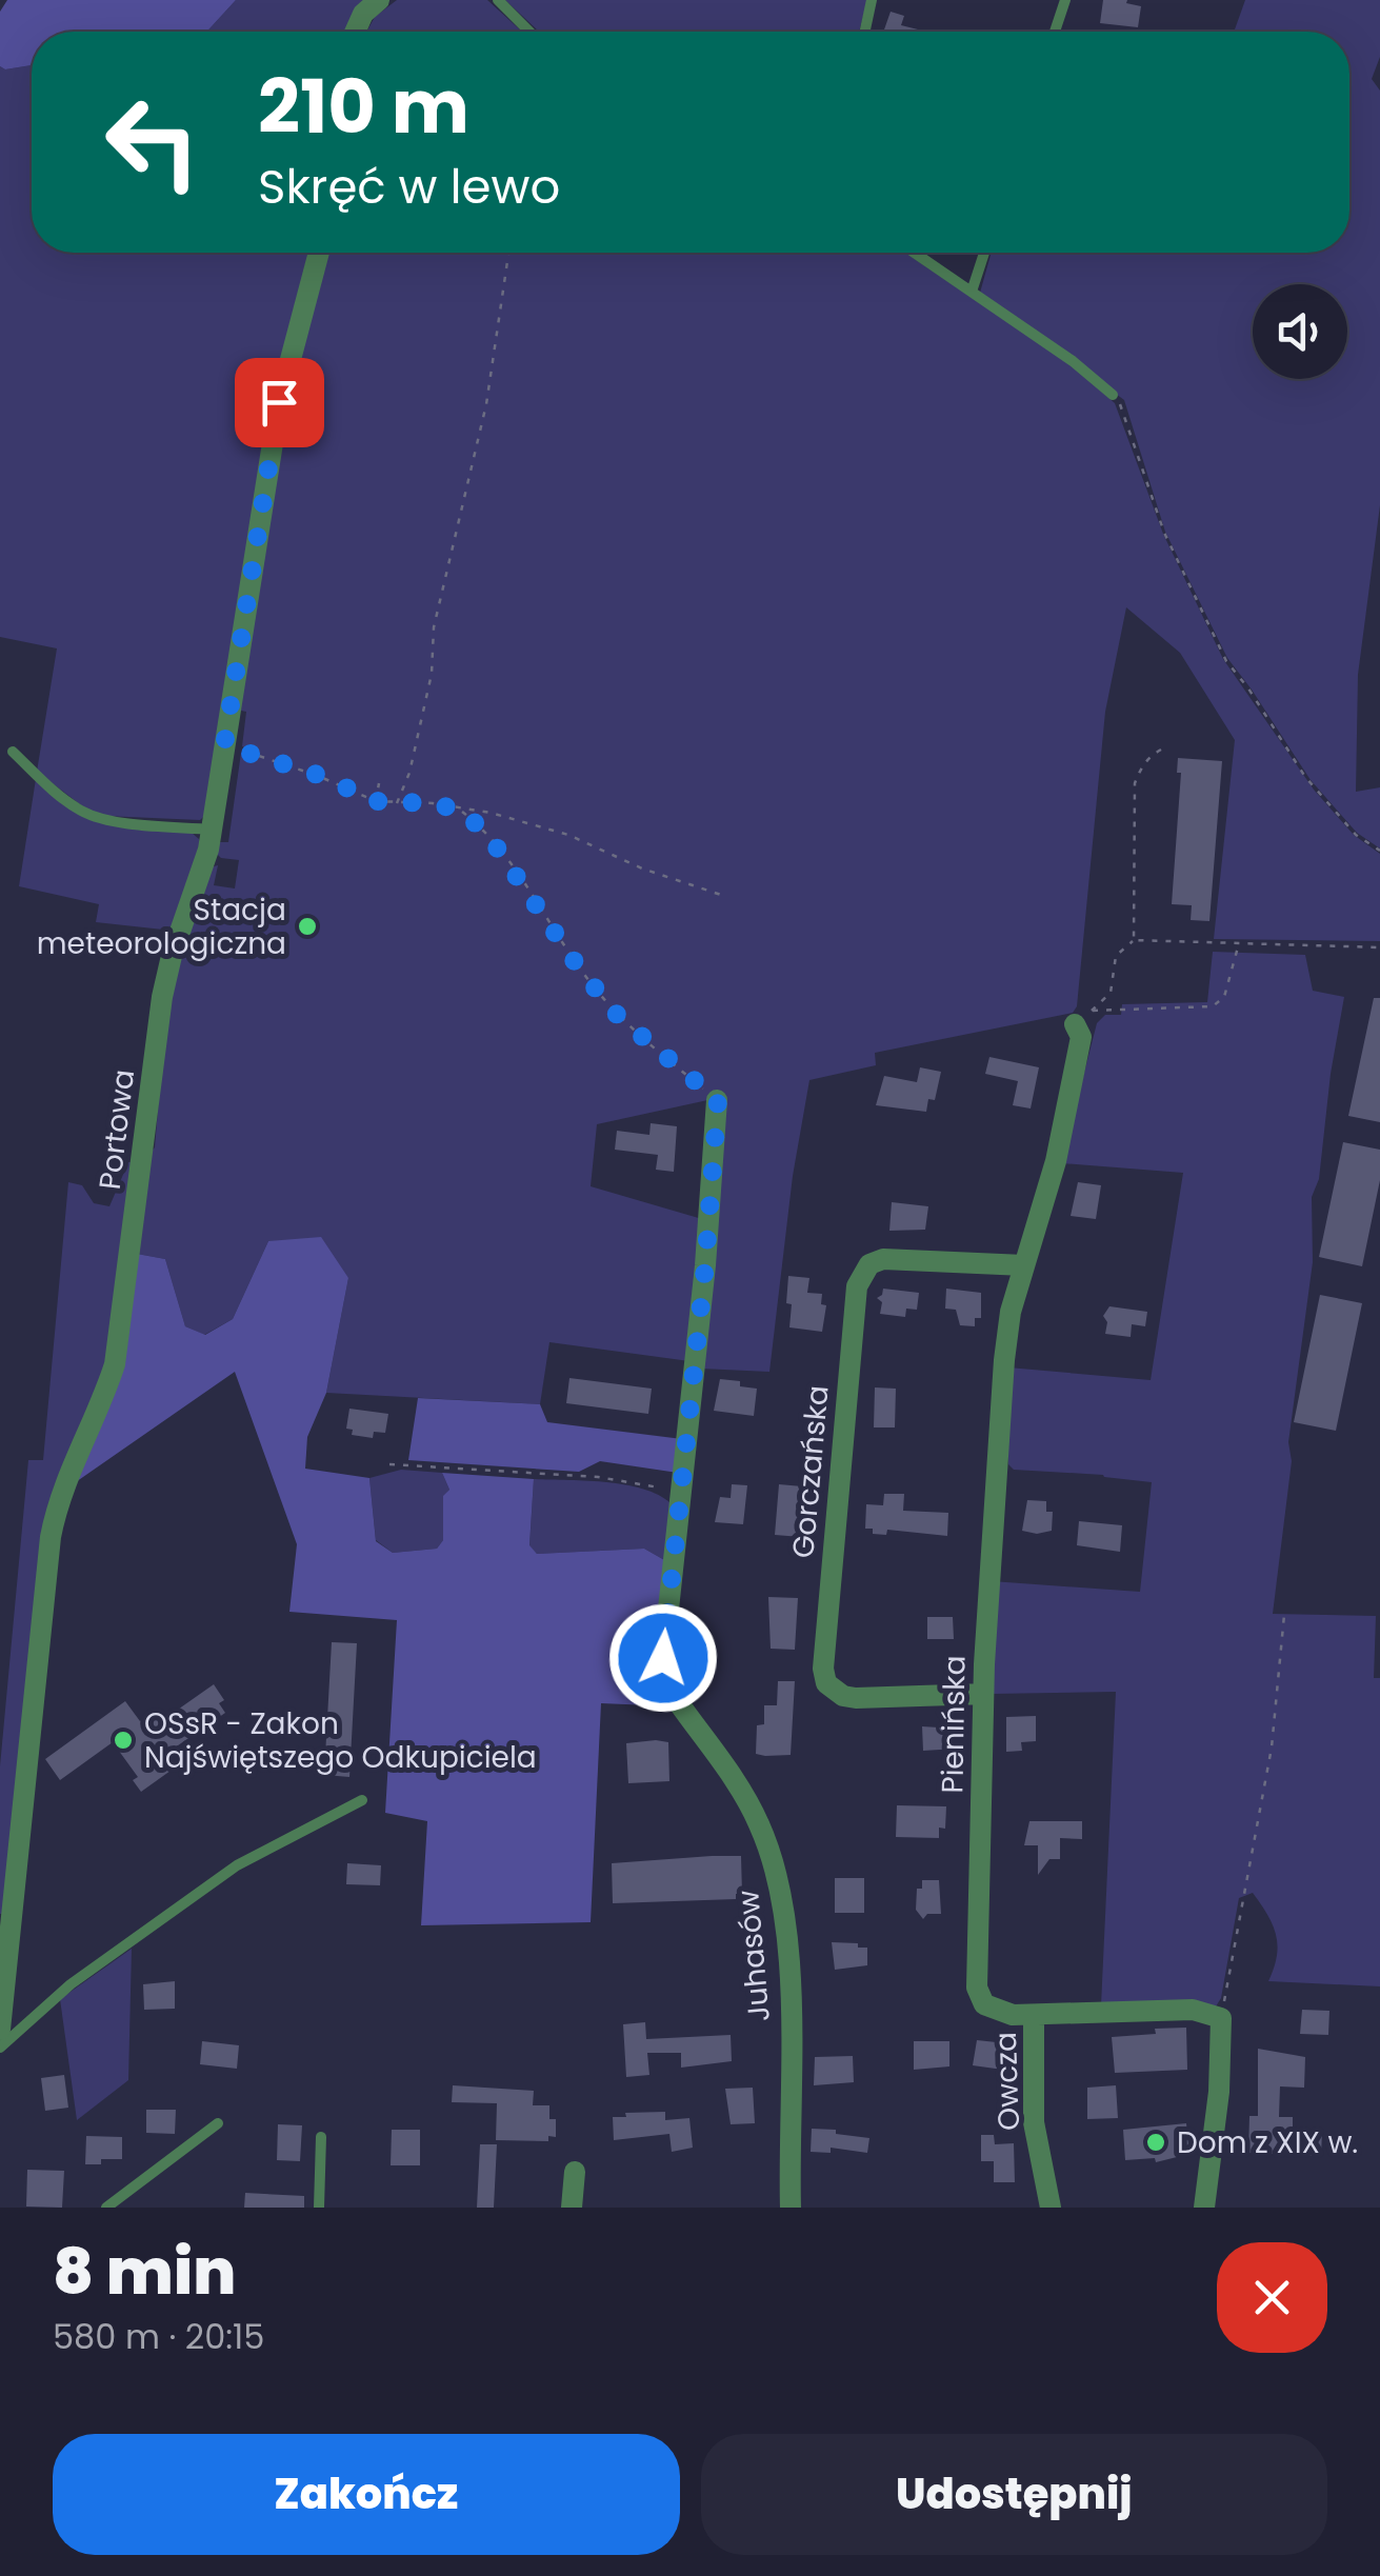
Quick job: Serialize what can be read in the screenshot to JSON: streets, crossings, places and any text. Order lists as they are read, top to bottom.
{
  "streets": {
    "street": [
      "Portowa",
      "Gorczańska",
      "Pienińska",
      "Juhasów",
      "Owcza"
    ]
  },
  "crossings": [
    ["Gorczańska", "Pienińska"],
    ["Pienińska", "Owcza"]
  ],
  "places": ["Stacja meteorologiczna", "OSsR - Zakon Najświętszego Odkupiciela", "Dom z XIX w."],
  "page": {
    "turn": ["210 m", "Skręć w lewo"],
    "heading": ["8 min", "580 m · 20:15"],
    "buttons": ["Zakończ", "Udostępnij"]
  }
}
